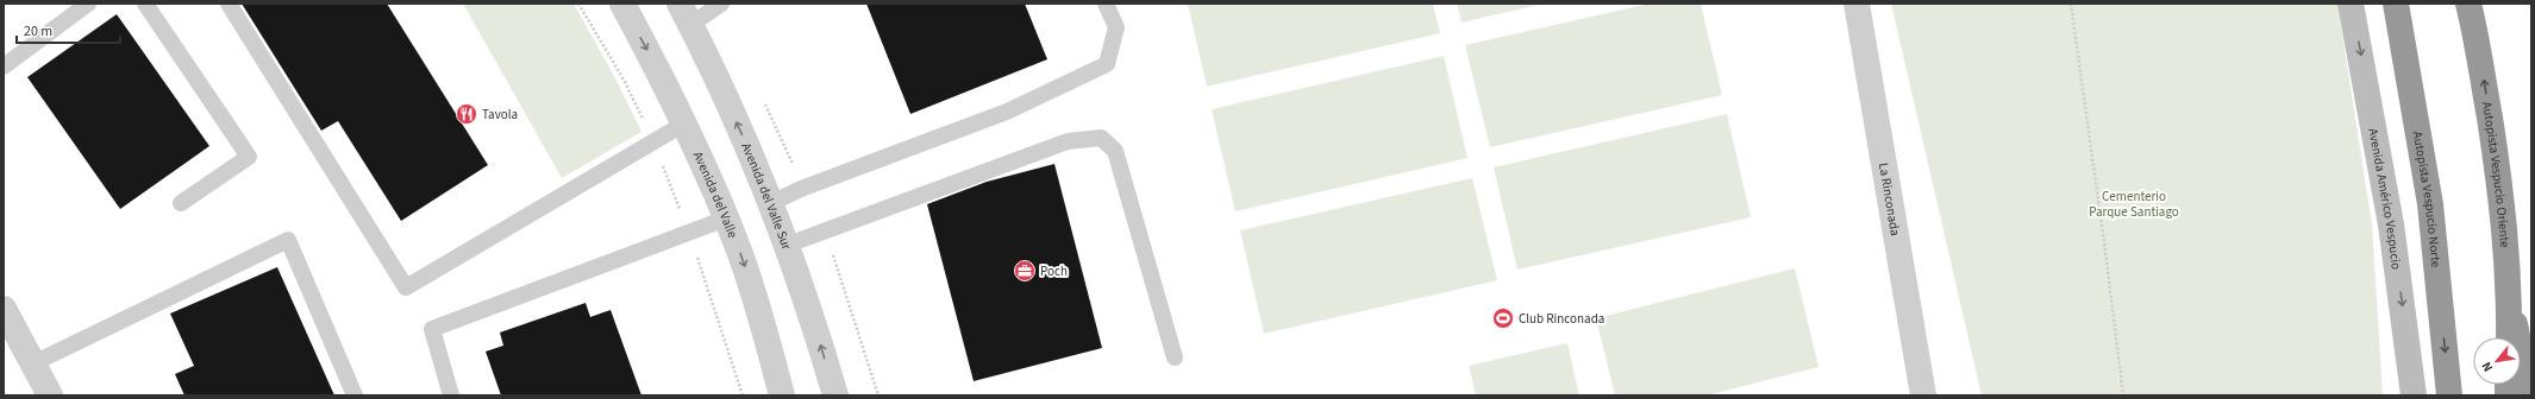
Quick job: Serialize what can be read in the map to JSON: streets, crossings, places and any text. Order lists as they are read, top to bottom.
{
  "streets": {
    "highway": ["Autopista Vespucio Oriente", "Autopista Vespucio Norte"],
    "street": [
      "Avenida del Valle",
      "Avenida del Valle Sur",
      "La Rinconada",
      "Avenida Américo Vespucio"
    ]
  },
  "one_way": [
    "Autopista Vespucio Oriente",
    "Avenida del Valle",
    "Avenida del Valle Sur",
    "Autopista Vespucio Norte",
    "Avenida Américo Vespucio"
  ],
  "parks": ["Cementerio Parque Santiago"],
  "places": {
    "restaurant": ["Tavola"],
    "office": ["Poch"],
    "sports": ["Club Rinconada"]
  },
  "scale_bar": "20 m",
  "north": "bottom left"
}
